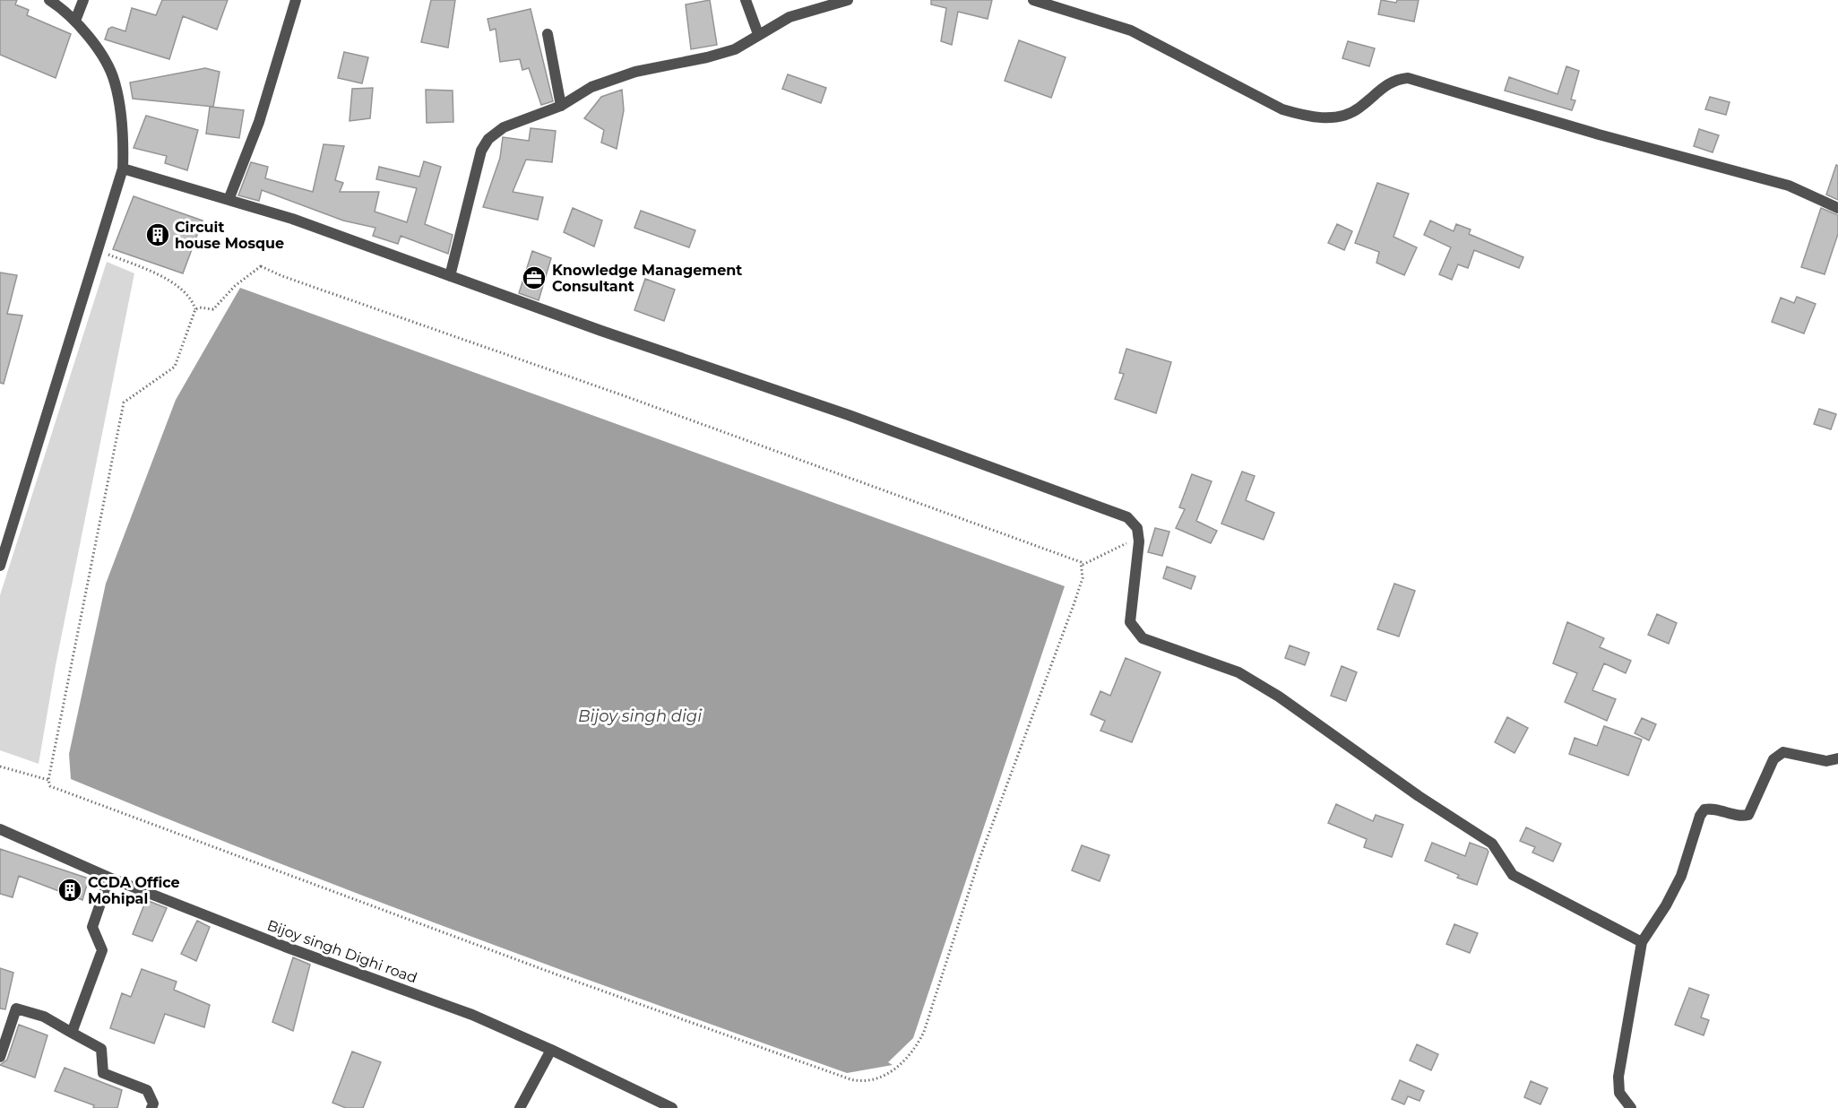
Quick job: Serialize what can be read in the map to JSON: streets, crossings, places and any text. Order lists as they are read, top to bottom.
{
  "streets": {
    "street": ["Bijoy singh Dighi road"]
  },
  "water": ["Bijoy singh digi"],
  "places": {
    "building": ["Circuit house Mosque", "CCDA Office Mohipal"],
    "office": ["Knowledge Management Consultant"]
  }
}
